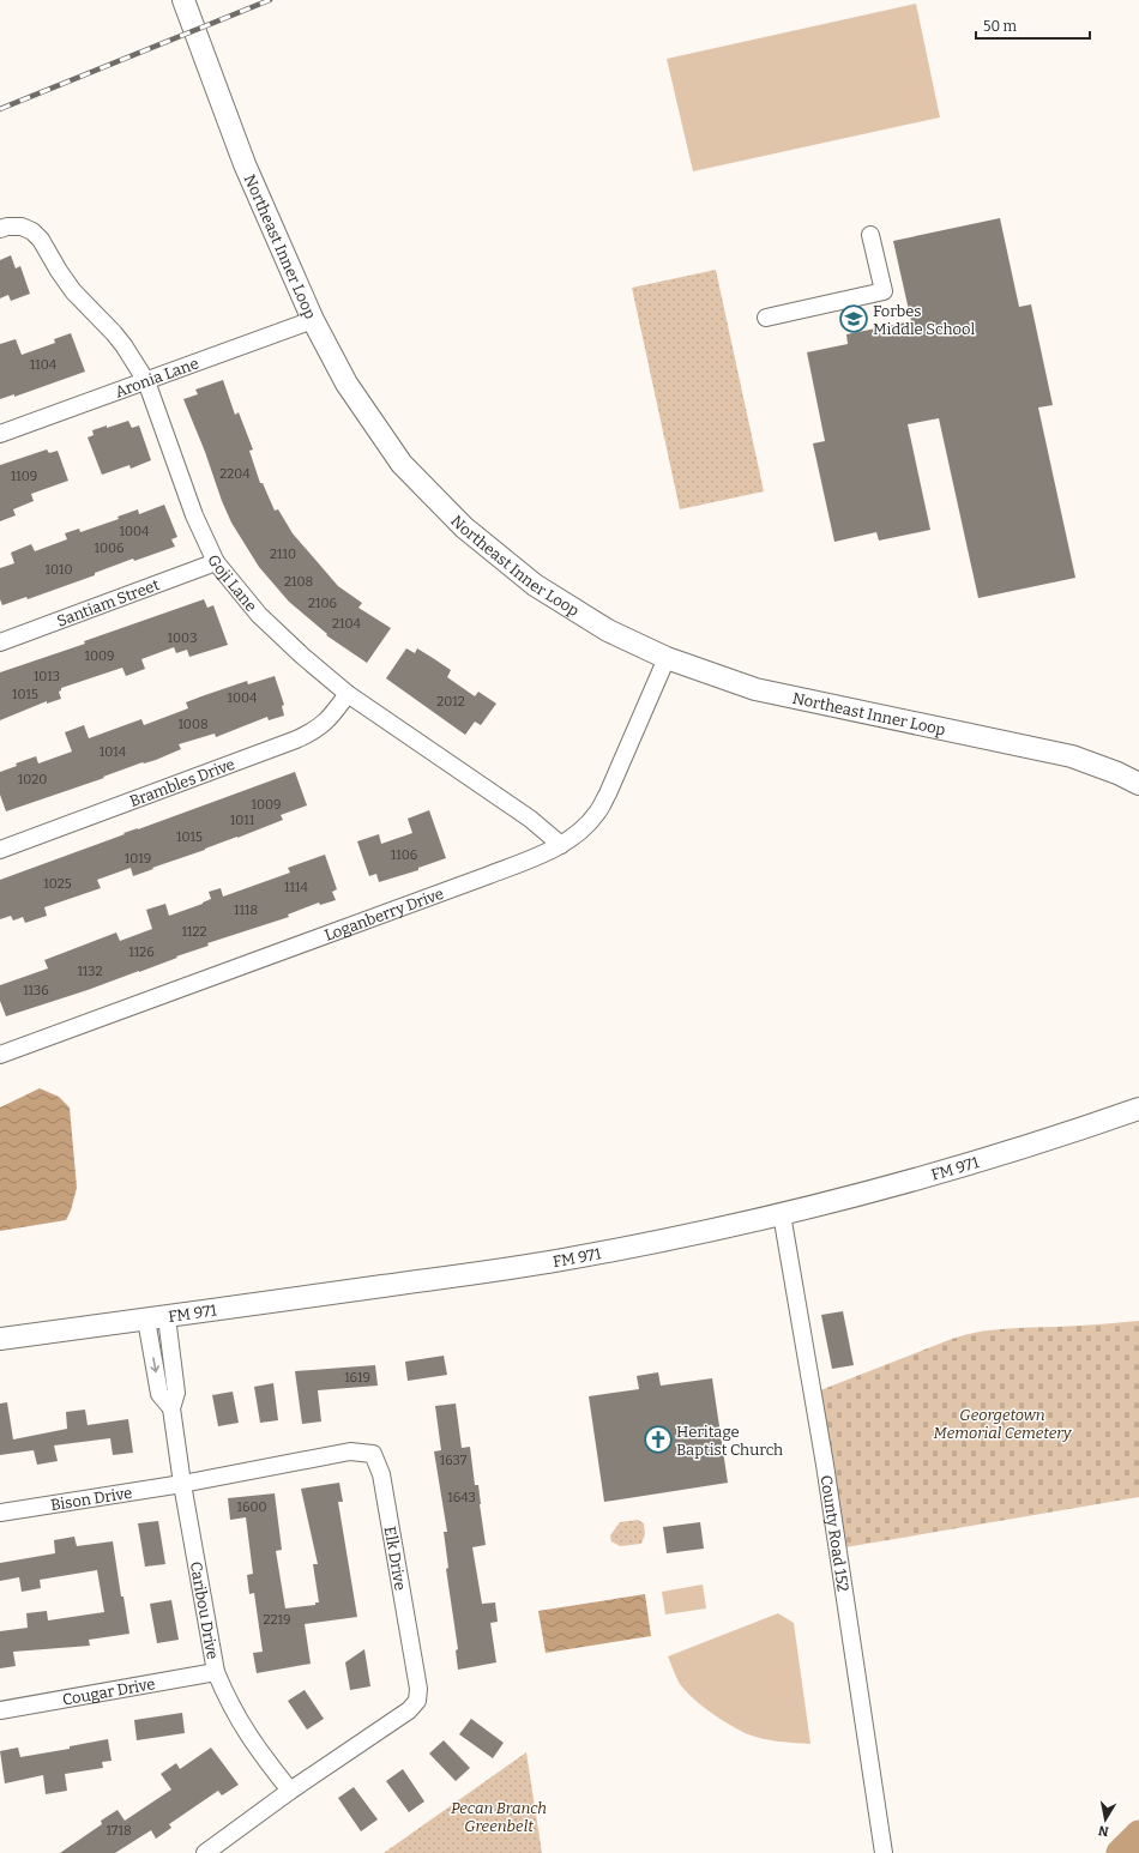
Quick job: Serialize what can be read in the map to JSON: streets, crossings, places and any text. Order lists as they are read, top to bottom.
{
  "streets": {
    "main road": ["Northeast Inner Loop", "FM 971"],
    "street": [
      "Aronia Lane",
      "Goji Lane",
      "Santiam Street",
      "Brambles Drive",
      "Loganberry Drive",
      "Bison Drive",
      "County Road 152",
      "Elk Drive",
      "Caribou Drive",
      "Cougar Drive"
    ]
  },
  "crossings": [
    ["Northeast Inner Loop", "Aronia Lane"],
    ["Northeast Inner Loop", "Loganberry Drive"],
    ["Aronia Lane", "Goji Lane"],
    ["Goji Lane", "Santiam Street"],
    ["Goji Lane", "Brambles Drive"],
    ["Goji Lane", "Loganberry Drive"],
    ["FM 971", "County Road 152"],
    ["FM 971", "Caribou Drive"],
    ["Bison Drive", "Elk Drive"],
    ["Bison Drive", "Caribou Drive"],
    ["Elk Drive", "Caribou Drive"],
    ["Caribou Drive", "Cougar Drive"]
  ],
  "parks": ["Georgetown Memorial Cemetery", "Pecan Branch Greenbelt"],
  "places": {
    "school or university": ["Forbes Middle School"],
    "church": ["Heritage Baptist Church"]
  },
  "house_numbers": [
    "1104",
    "2204",
    "1109",
    "1004",
    "1006",
    "2110",
    "1010",
    "2108",
    "2106",
    "2104",
    "1003",
    "1009",
    "1013",
    "1015",
    "1004",
    "2012",
    "1008",
    "1014",
    "1020",
    "1009",
    "1011",
    "1015",
    "1106",
    "1019",
    "1025",
    "1114",
    "1118",
    "1122",
    "1126",
    "1132",
    "1136",
    "1619",
    "1637",
    "1643",
    "1600",
    "2219",
    "1718"
  ],
  "scale_bar": "50 m",
  "north": "bottom"
}
